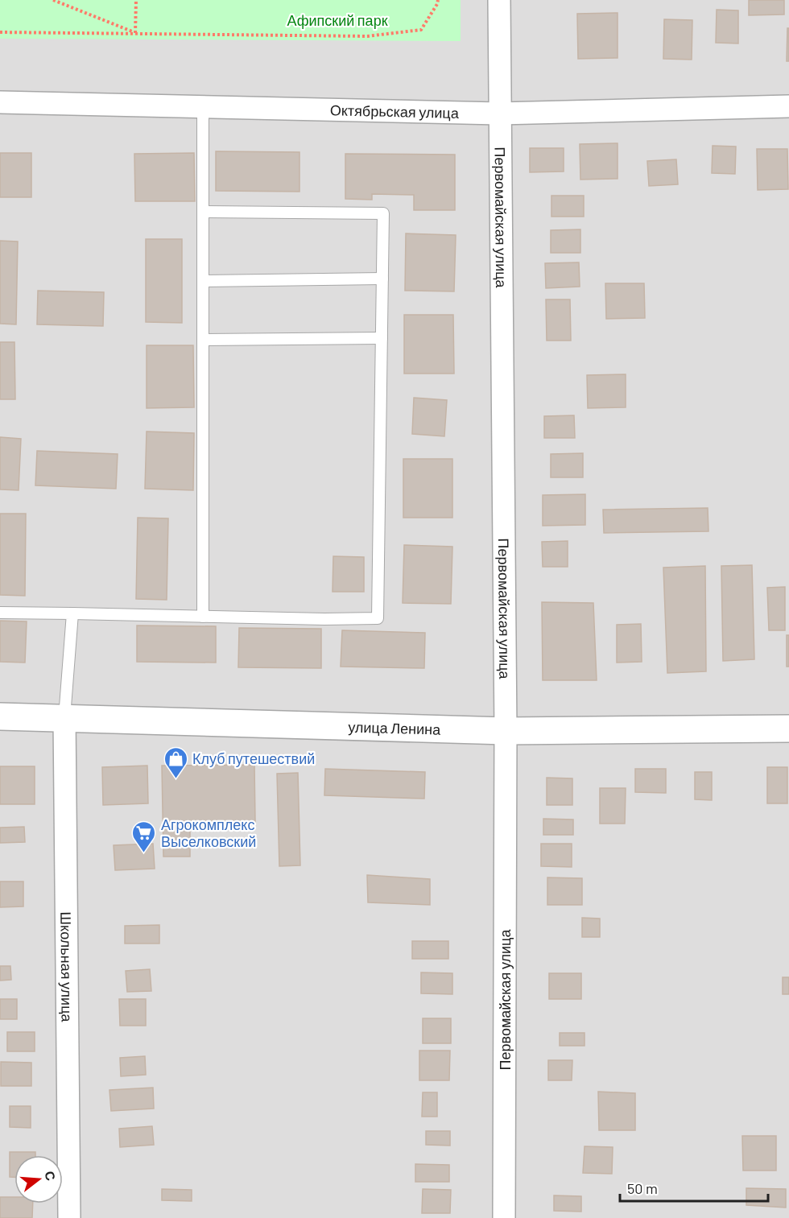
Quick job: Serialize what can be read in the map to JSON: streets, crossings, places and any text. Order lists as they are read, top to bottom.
{
  "streets": {
    "street": [
      "Октябрьская улица",
      "Первомайская улица",
      "улица Ленина",
      "Школьная улица"
    ]
  },
  "crossings": [
    ["Октябрьская улица", "Первомайская улица"],
    ["Первомайская улица", "улица Ленина"],
    ["улица Ленина", "Школьная улица"]
  ],
  "parks": ["Афипский парк"],
  "places": {
    "shop": ["Клуб путешествий"],
    "supermarket": ["Агрокомплекс Выселковский"]
  },
  "scale_bar": "50 m",
  "north": "right"
}
